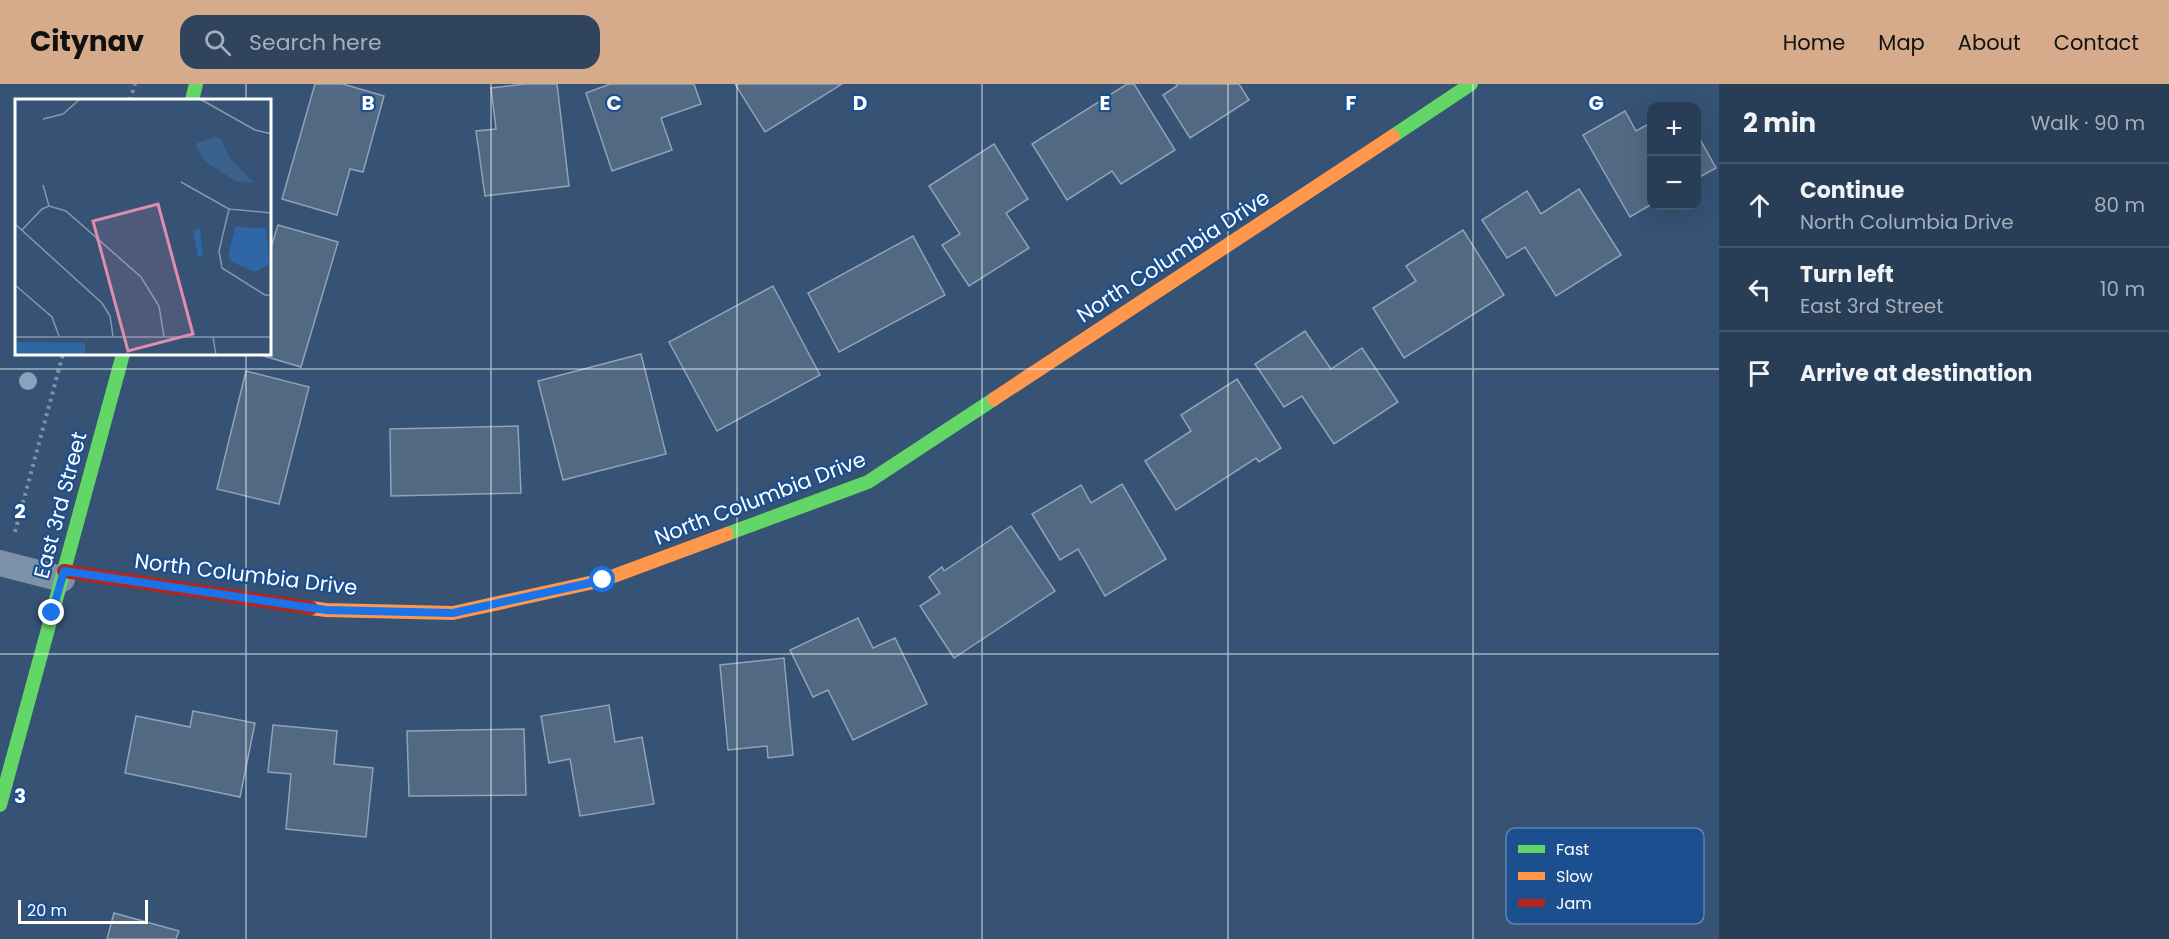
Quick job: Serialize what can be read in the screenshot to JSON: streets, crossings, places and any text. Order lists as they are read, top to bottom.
{
  "streets": {
    "street": ["North Columbia Drive", "East 3rd Street"]
  },
  "crossings": [
    ["North Columbia Drive", "East 3rd Street"]
  ],
  "legend": ["Fast", "Slow", "Jam"],
  "scale_bar": "20 m",
  "page": {
    "header": "Citynav",
    "search": "Search here",
    "nav": [
      "Home",
      "Map",
      "About",
      "Contact"
    ],
    "heading": ["2 min", "Walk · 90 m"],
    "map_buttons": ["+", "−"],
    "list": [
      ["Continue", "North Columbia Drive", "80 m"],
      ["Turn left", "East 3rd Street", "10 m"],
      "Arrive at destination"
    ],
    "scale": "20 m"
  },
  "grid": {
    "columns": [
      "B",
      "C",
      "D",
      "E",
      "F",
      "G"
    ],
    "rows": ["2", "3"]
  }
}
